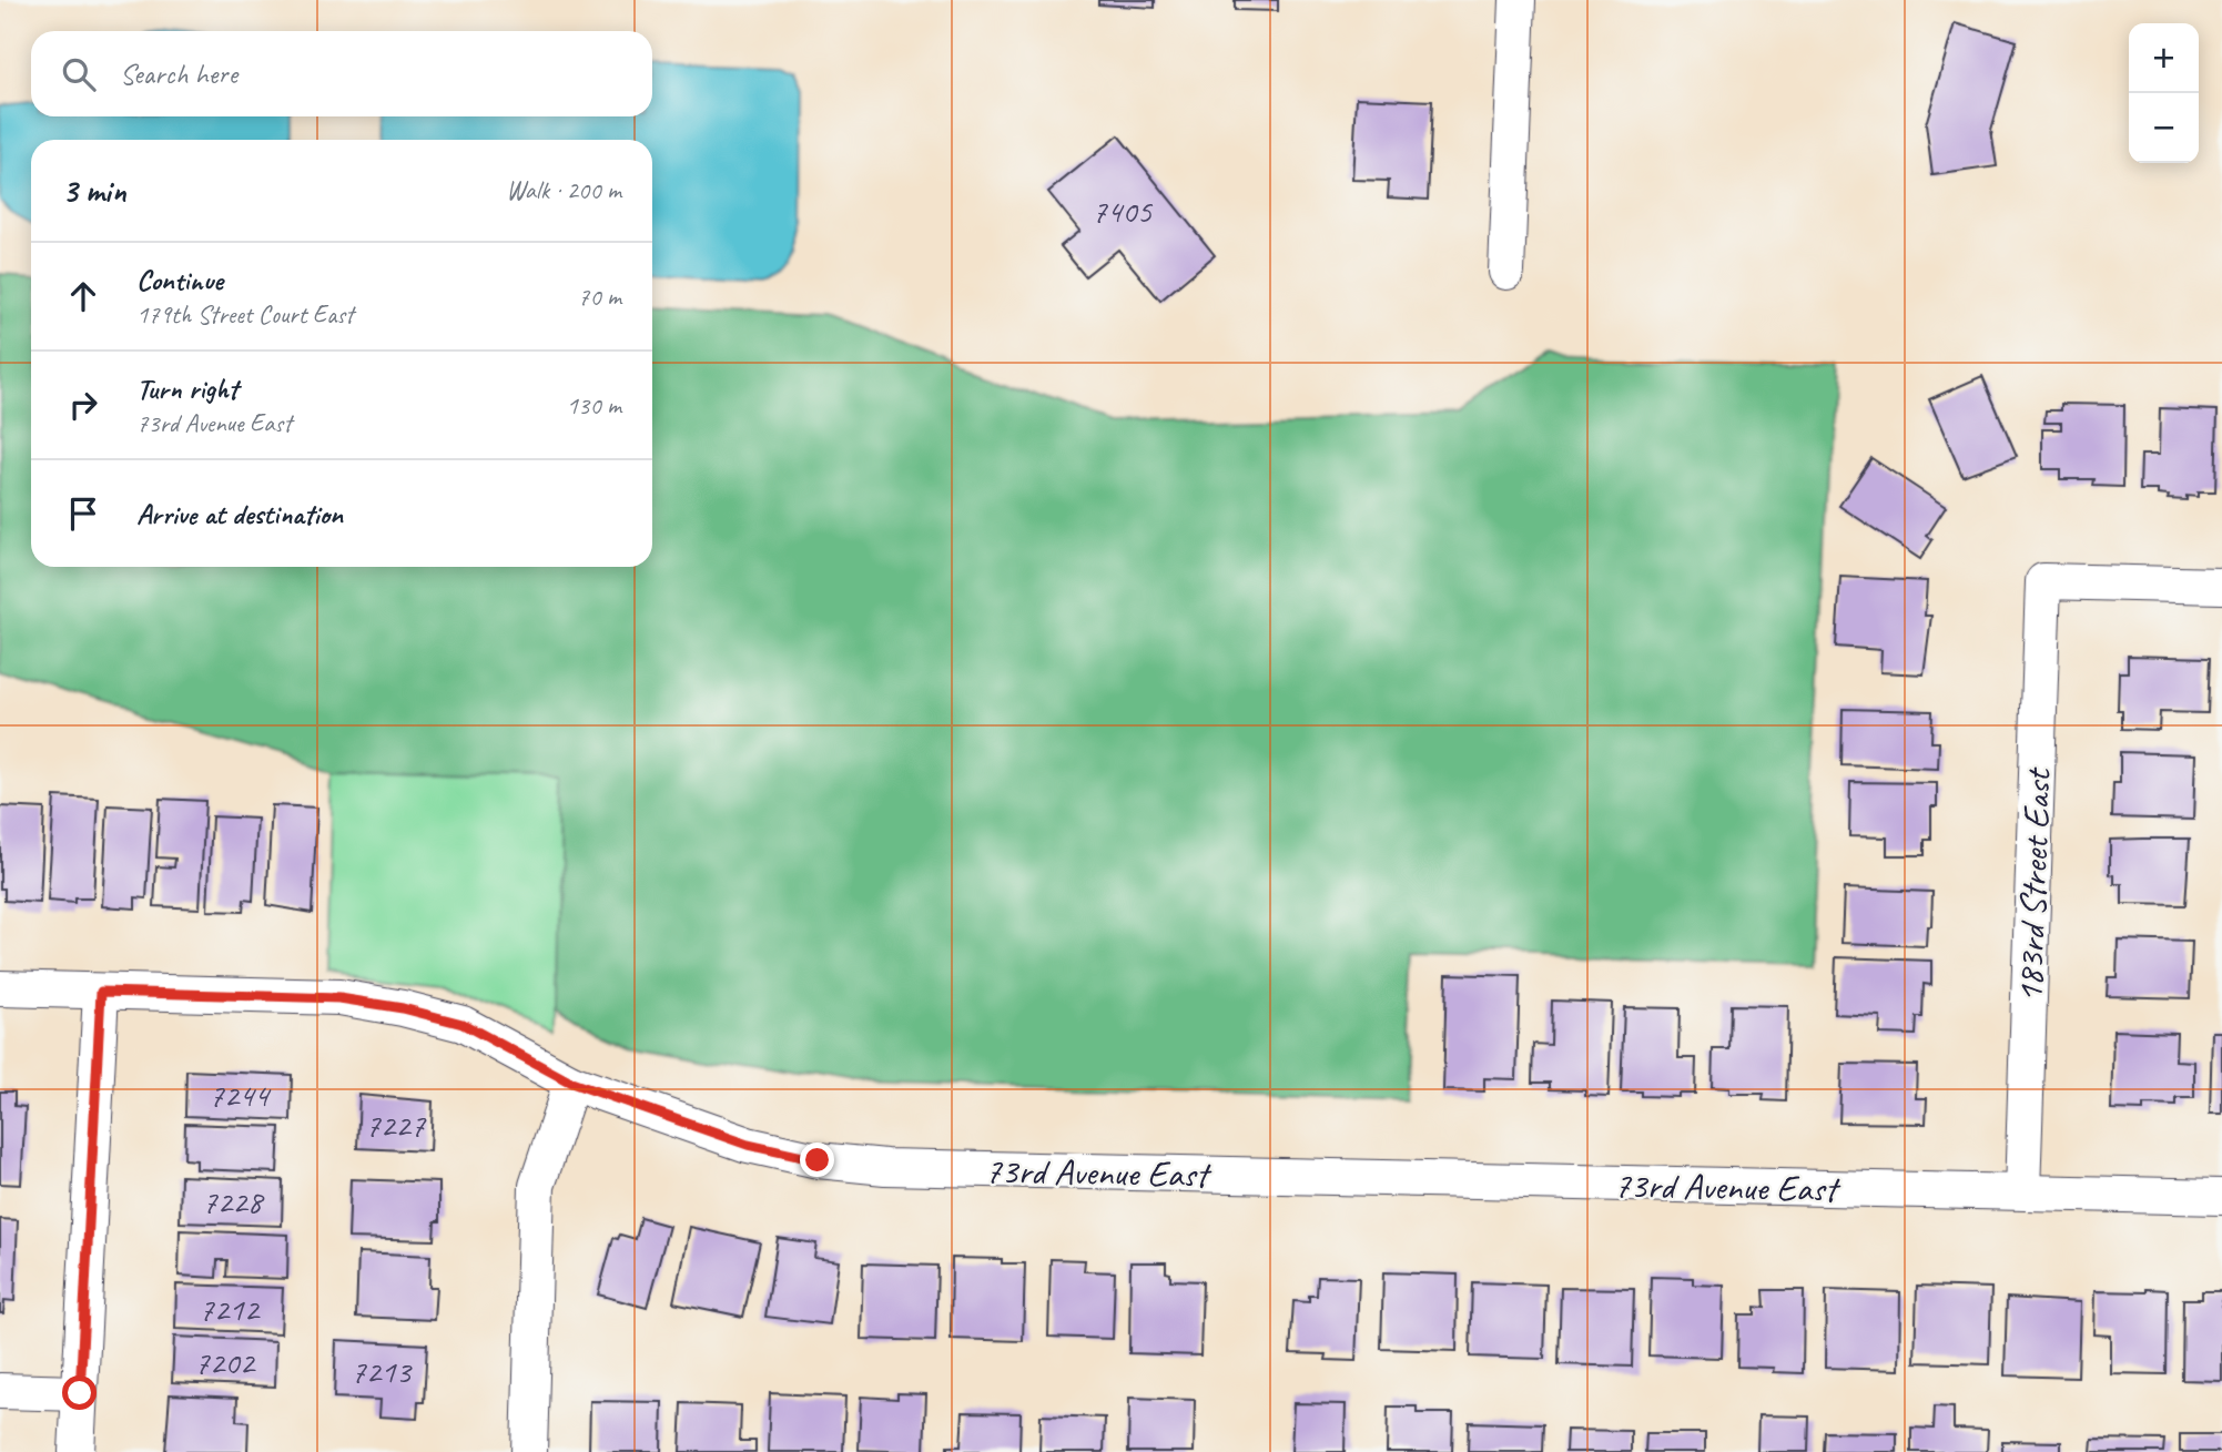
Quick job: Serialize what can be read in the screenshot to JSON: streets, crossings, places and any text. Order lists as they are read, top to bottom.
{
  "streets": {
    "street": ["183rd Street East", "73rd Avenue East"]
  },
  "crossings": [
    ["183rd Street East", "73rd Avenue East"]
  ],
  "house_numbers": [
    "7405",
    "7244",
    "7227",
    "7228",
    "7212",
    "7202",
    "7213"
  ],
  "page": {
    "map_buttons": ["+", "−"],
    "search": "Search here",
    "heading": ["3 min", "Walk · 200 m"],
    "list": [
      ["Continue", "179th Street Court East", "70 m"],
      ["Turn right", "73rd Avenue East", "130 m"],
      "Arrive at destination"
    ]
  }
}
